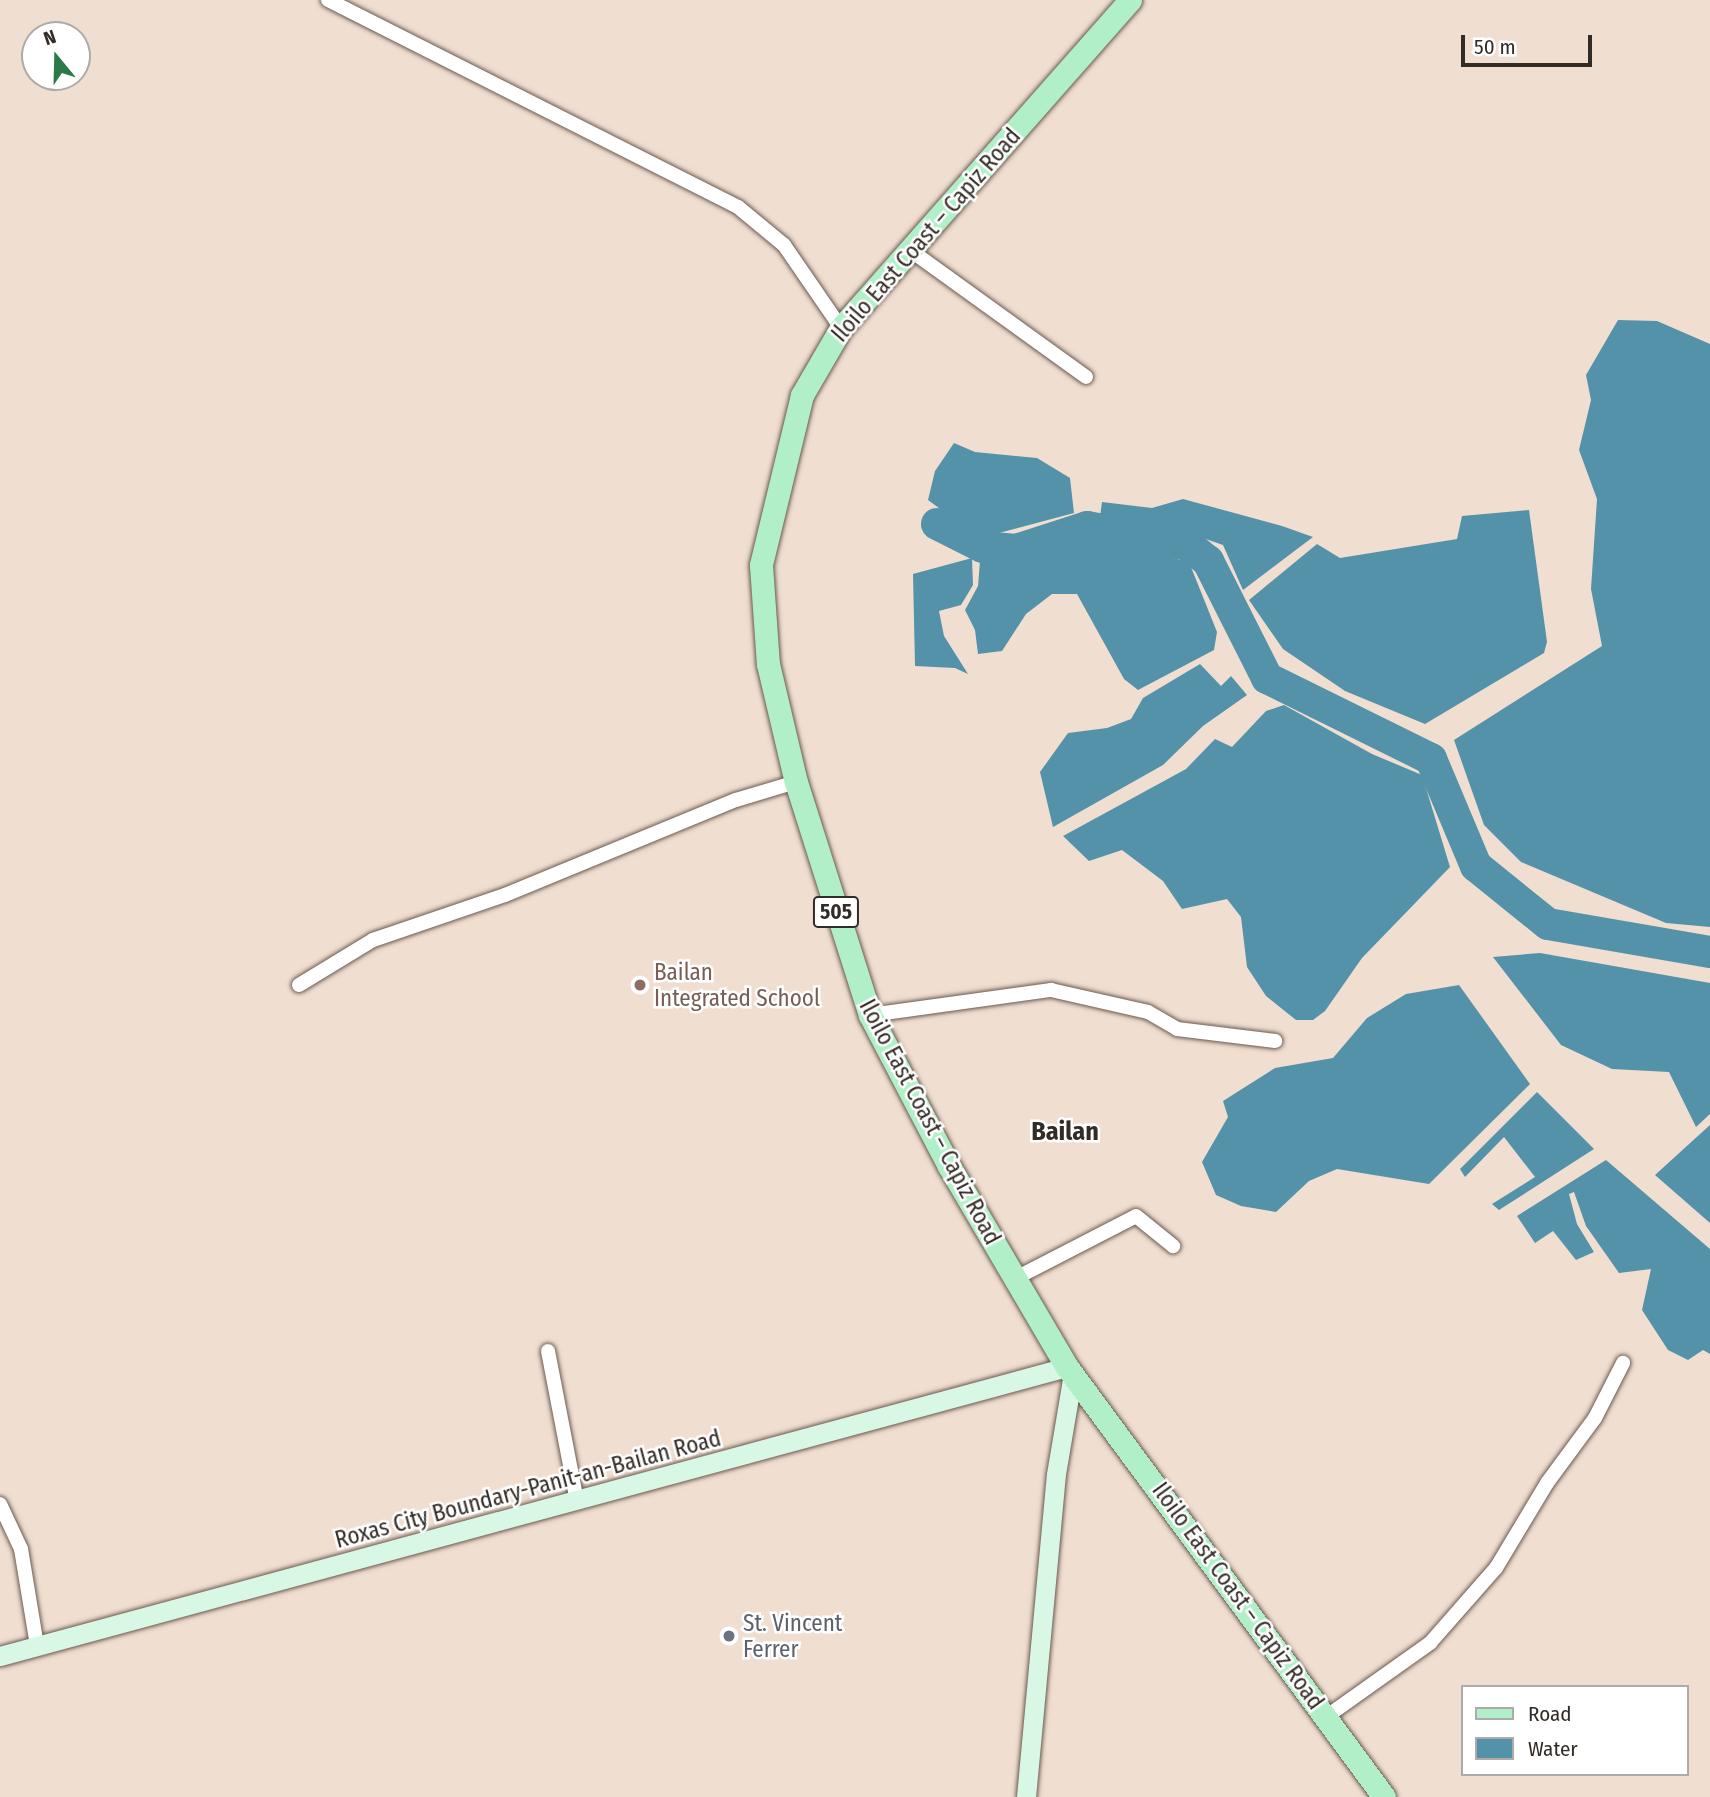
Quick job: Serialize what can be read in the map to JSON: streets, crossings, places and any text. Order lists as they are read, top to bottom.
{
  "streets": {
    "main road": ["Iloilo East Coast – Capiz Road", "505", "Roxas City Boundary-Panit-an-Bailan Road"]
  },
  "crossings": [
    ["Iloilo East Coast – Capiz Road", "Roxas City Boundary-Panit-an-Bailan Road"]
  ],
  "districts": ["Bailan"],
  "places": ["Bailan Integrated School", "St. Vincent Ferrer"],
  "legend": ["Road", "Water"],
  "scale_bar": "50 m",
  "north": "top"
}
